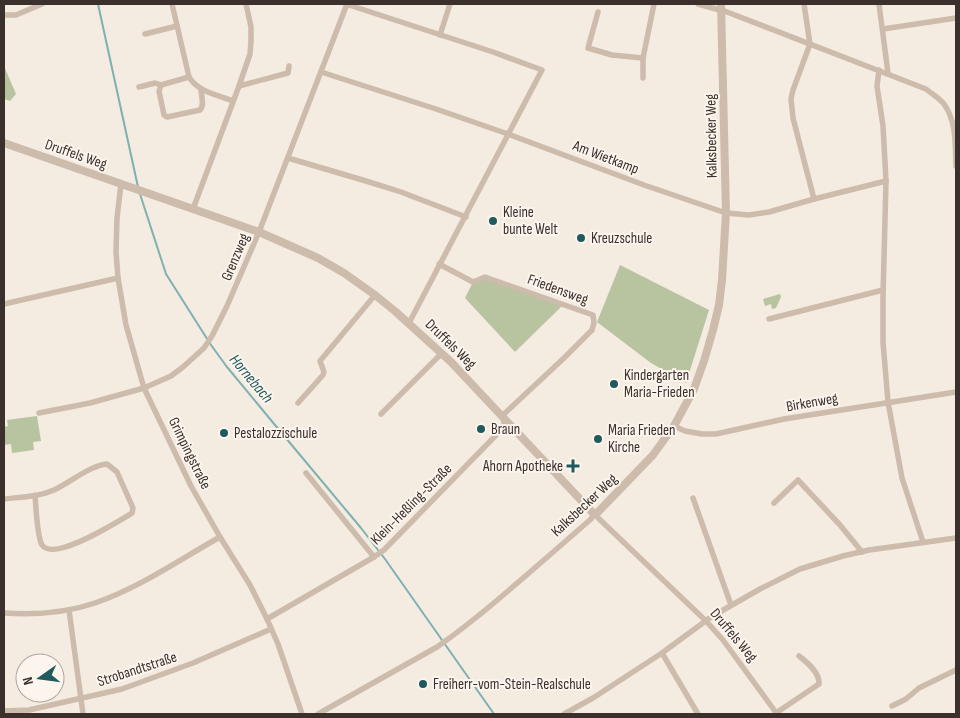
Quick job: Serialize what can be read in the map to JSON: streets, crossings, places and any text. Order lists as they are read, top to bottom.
{
  "streets": {
    "street": [
      "Kalksbecker Weg",
      "Druffels Weg",
      "Am Wietkamp",
      "Grenzweg",
      "Friedensweg",
      "Birkenweg",
      "Grimpingstraße",
      "Klein-Heßling-Straße",
      "Strobandtstraße"
    ]
  },
  "crossings": [
    ["Kalksbecker Weg", "Druffels Weg"],
    ["Kalksbecker Weg", "Am Wietkamp"],
    ["Kalksbecker Weg", "Birkenweg"],
    ["Druffels Weg", "Grenzweg"],
    ["Druffels Weg", "Friedensweg"],
    ["Druffels Weg", "Grimpingstraße"],
    ["Druffels Weg", "Klein-Heßling-Straße"],
    ["Am Wietkamp", "Grenzweg"],
    ["Grenzweg", "Grimpingstraße"],
    ["Friedensweg", "Klein-Heßling-Straße"],
    ["Grimpingstraße", "Klein-Heßling-Straße"],
    ["Grimpingstraße", "Strobandtstraße"]
  ],
  "water": ["Hornebach"],
  "places": {
    "other": [
      "Kleine bunte Welt",
      "Kreuzschule",
      "Kindergarten Maria-Frieden",
      "Braun",
      "Pestalozzischule",
      "Maria Frieden Kirche",
      "Freiherr-vom-Stein-Realschule"
    ],
    "health": ["Ahorn Apotheke"]
  },
  "north": "left"
}
